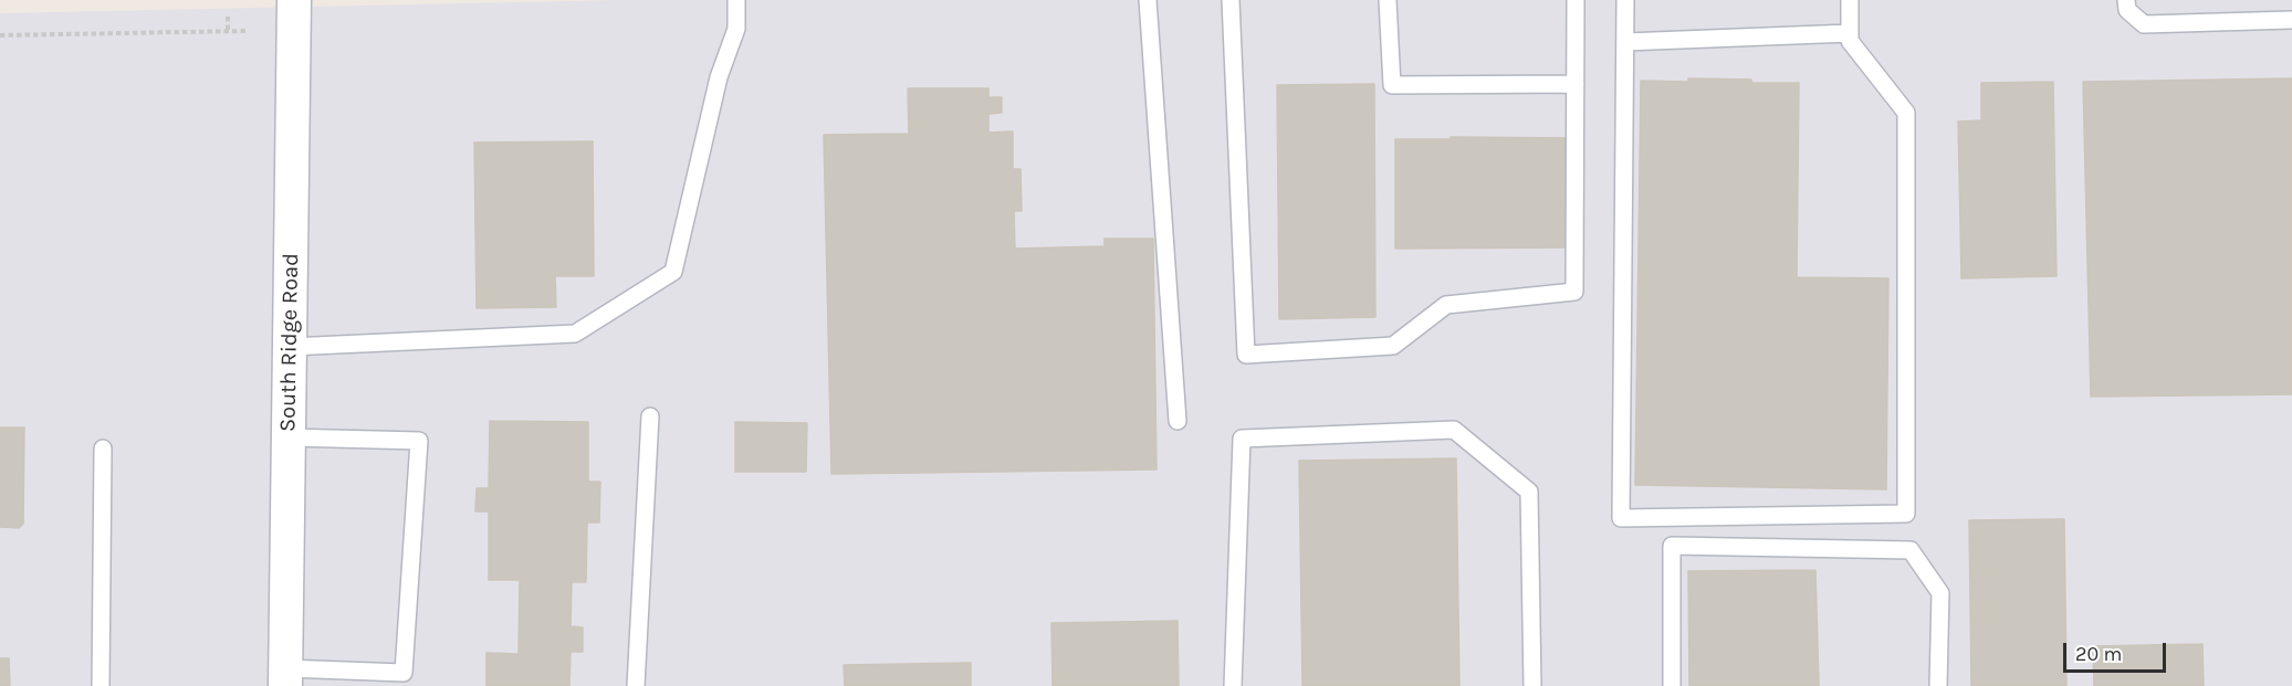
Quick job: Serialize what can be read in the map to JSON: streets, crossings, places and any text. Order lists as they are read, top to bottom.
{
  "streets": {
    "street": ["South Ridge Road"]
  },
  "scale_bar": "20 m"
}
